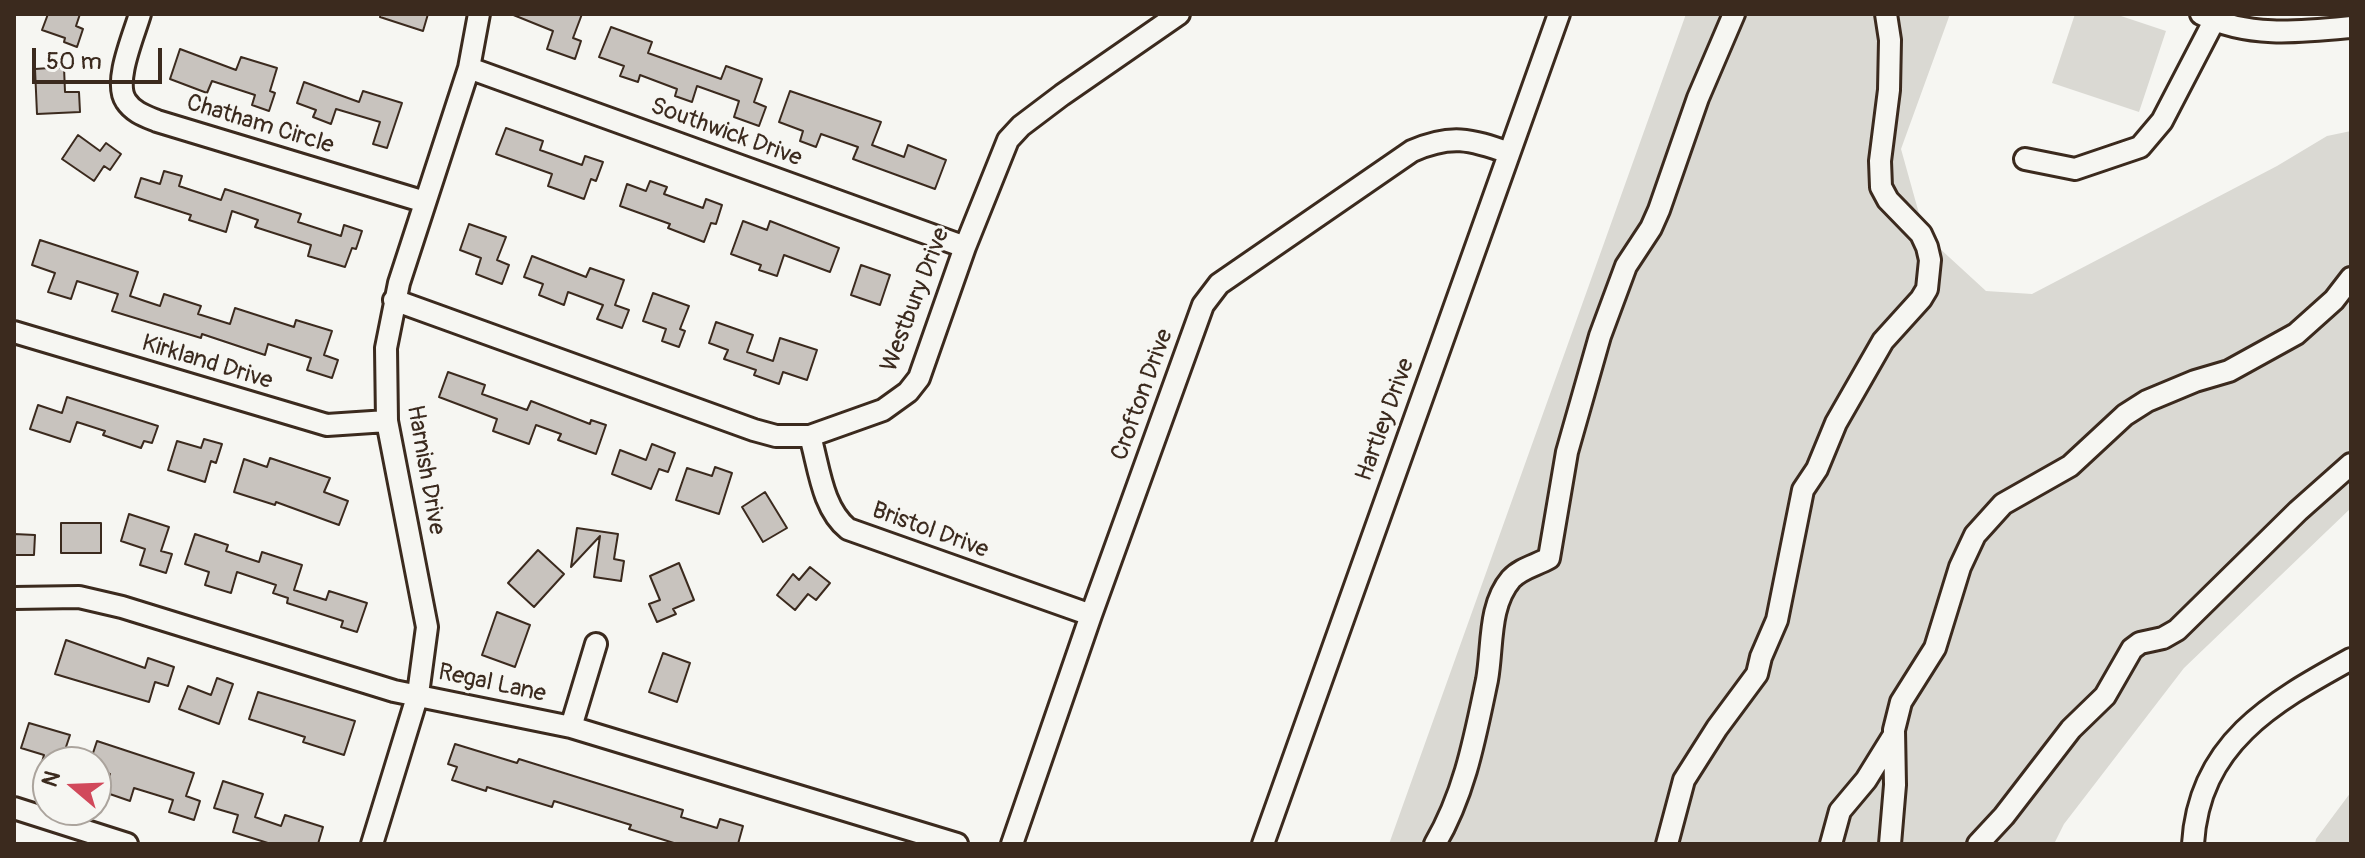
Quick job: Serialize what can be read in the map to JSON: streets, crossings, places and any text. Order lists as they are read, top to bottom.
{
  "streets": {
    "street": [
      "Chatham Circle",
      "Southwick Drive",
      "Westbury Drive",
      "Kirkland Drive",
      "Crofton Drive",
      "Hartley Drive",
      "Harnish Drive",
      "Bristol Drive",
      "Regal Lane"
    ]
  },
  "crossings": [
    ["Chatham Circle", "Harnish Drive"],
    ["Southwick Drive", "Westbury Drive"],
    ["Southwick Drive", "Harnish Drive"],
    ["Westbury Drive", "Harnish Drive"],
    ["Westbury Drive", "Bristol Drive"],
    ["Kirkland Drive", "Harnish Drive"],
    ["Crofton Drive", "Hartley Drive"],
    ["Crofton Drive", "Bristol Drive"],
    ["Harnish Drive", "Regal Lane"]
  ],
  "scale_bar": "50 m",
  "north": "left"
}
